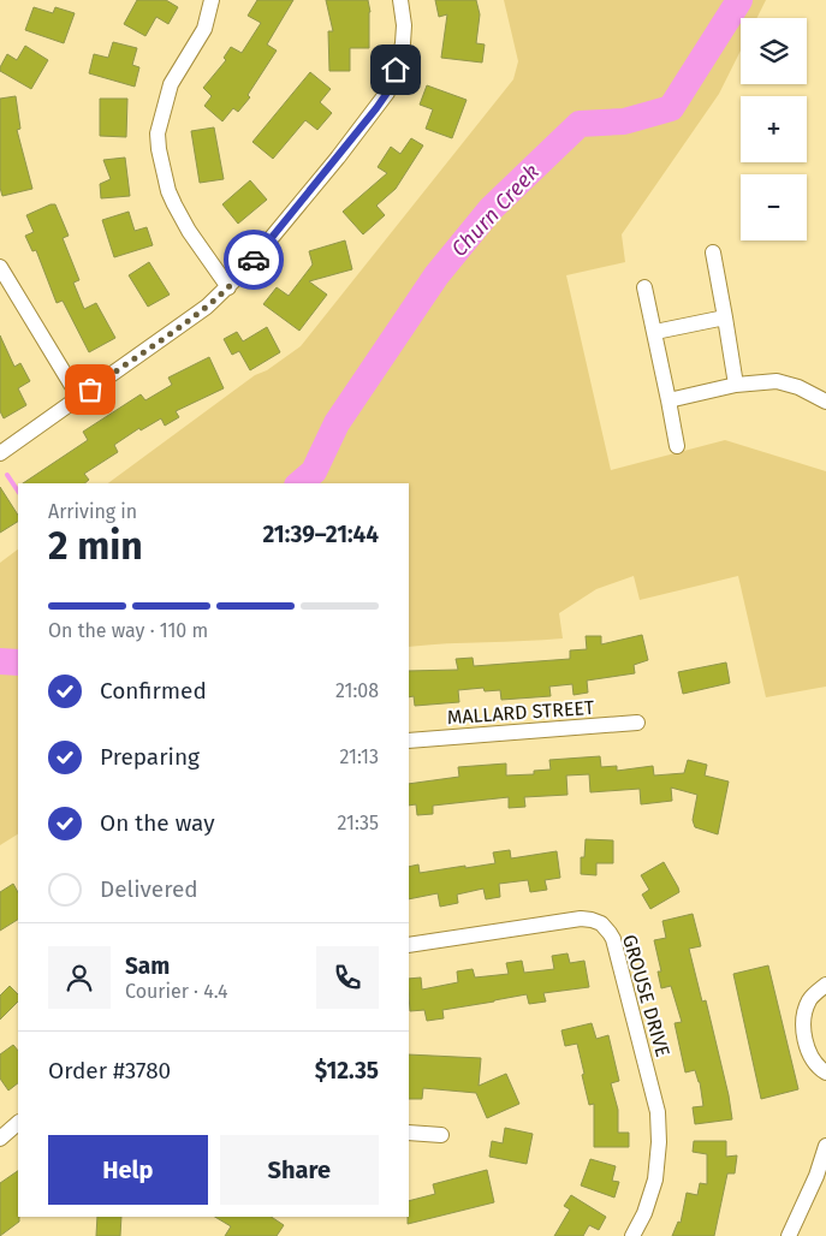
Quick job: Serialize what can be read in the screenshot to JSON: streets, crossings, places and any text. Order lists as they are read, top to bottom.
{
  "streets": {
    "street": ["MALLARD STREET", "GROUSE DRIVE"]
  },
  "water": ["Churn Creek"],
  "page": {
    "map_buttons": ["+", "−"],
    "heading": ["2 min", "Arriving in", "21:39–21:44"],
    "panel": [
      "Sam",
      "Courier · 4.4",
      "Order #3780",
      "$12.35"
    ],
    "bar": "On the way · 110 m",
    "list": [
      ["Confirmed", "21:08"],
      ["Preparing", "21:13"],
      ["On the way", "21:35"],
      "Delivered"
    ],
    "buttons": ["Help", "Share"]
  }
}
